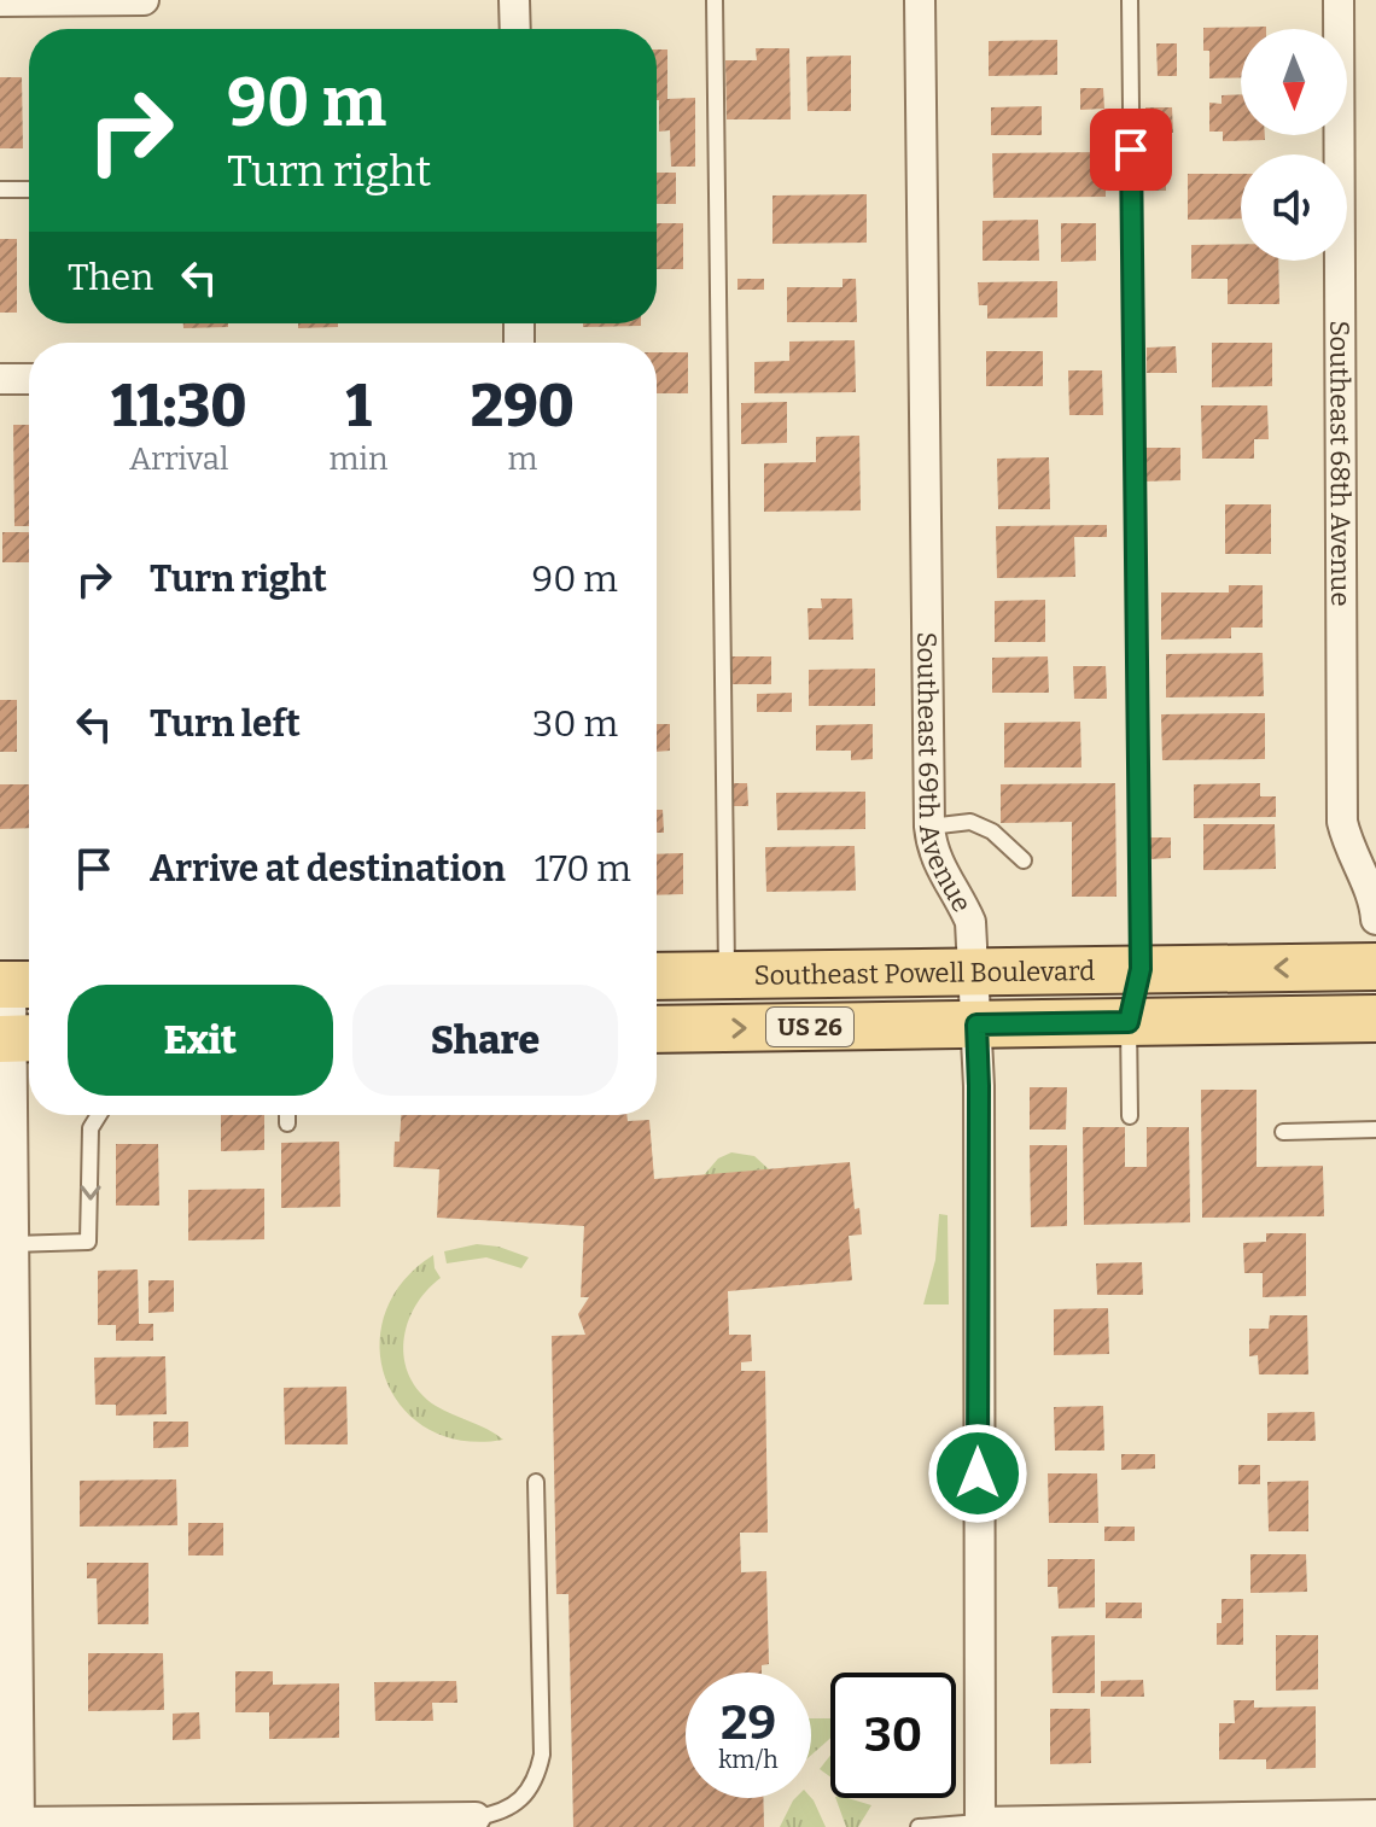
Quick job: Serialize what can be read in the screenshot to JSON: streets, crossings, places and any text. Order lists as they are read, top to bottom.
{
  "streets": {
    "main road": ["Southeast Powell Boulevard", "US 26"],
    "street": ["Southeast 68th Avenue", "Southeast 69th Avenue"]
  },
  "crossings": [
    ["Southeast 69th Avenue", "Southeast Powell Boulevard"]
  ],
  "north": "bottom",
  "page": {
    "turn": ["90 m", "Turn right"],
    "then": "Then",
    "eta": [
      "11:30",
      "Arrival",
      "1",
      "min",
      "290",
      "m"
    ],
    "list": [
      {
        "name": "Turn right",
        "value": "90 m"
      },
      {
        "name": "Turn left",
        "value": "30 m"
      },
      {
        "name": "Arrive at destination",
        "value": "170 m"
      }
    ],
    "buttons": ["Exit", "Share"],
    "speed": "29 km/h",
    "limit": "30"
  }
}
